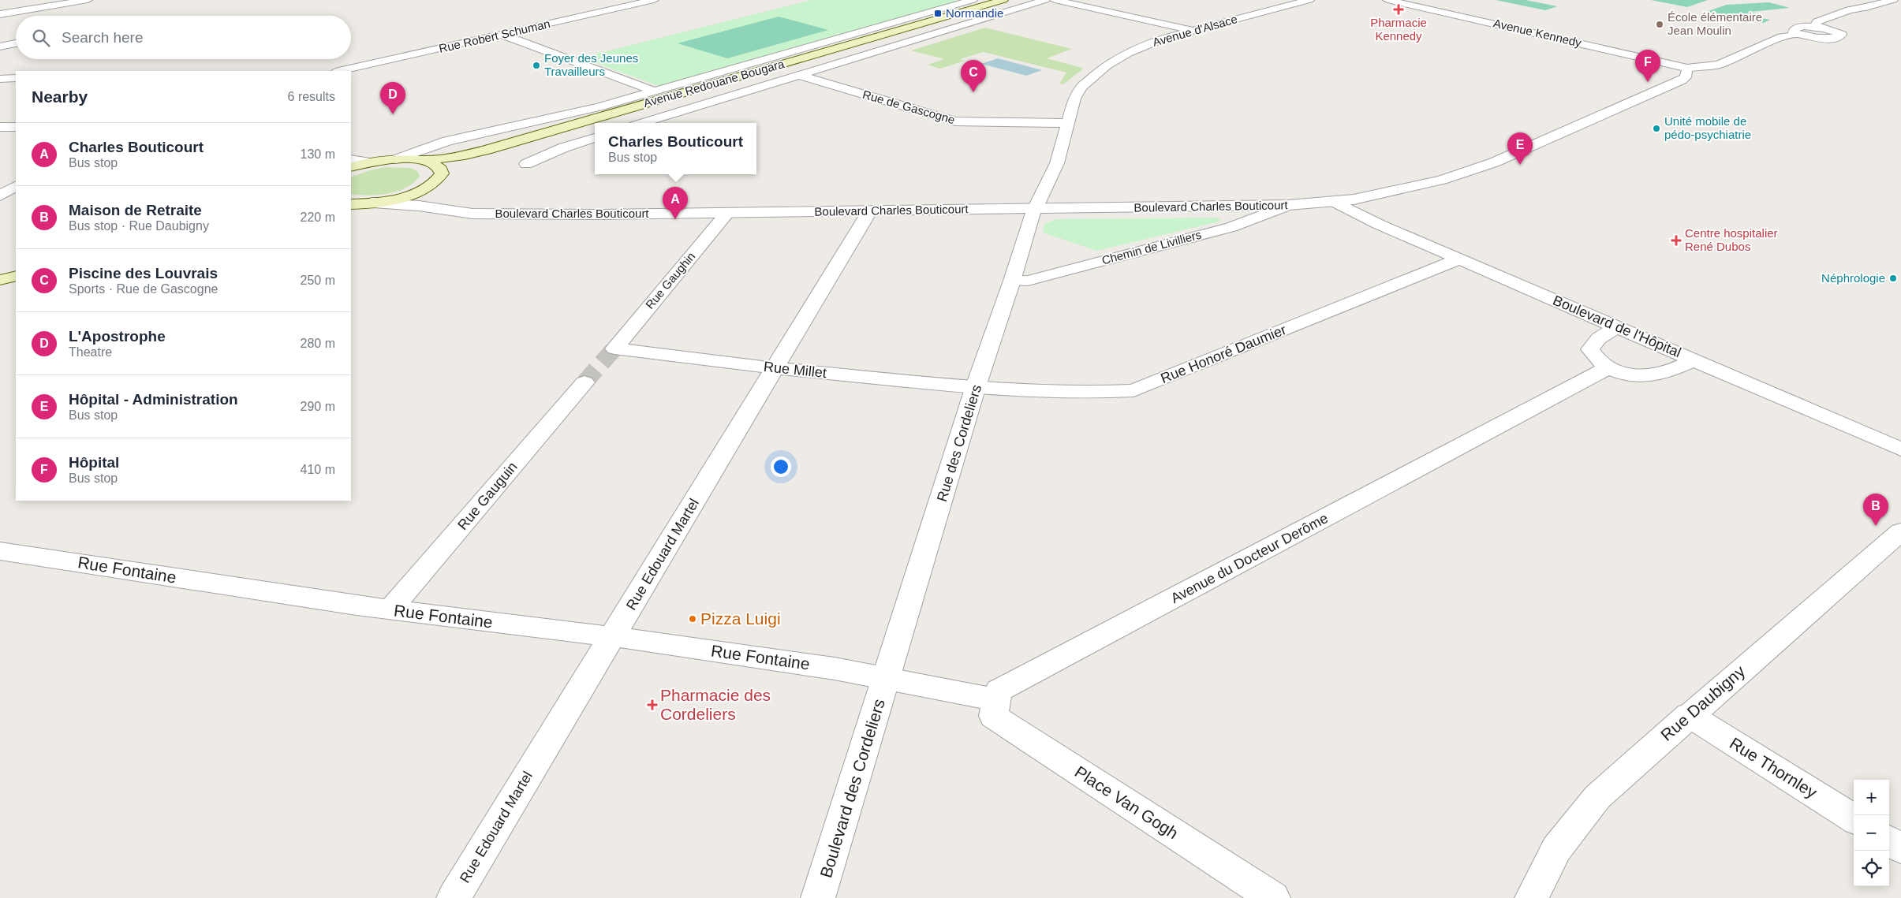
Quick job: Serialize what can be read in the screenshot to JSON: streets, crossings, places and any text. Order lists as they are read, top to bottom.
{
  "streets": {
    "main road": ["Avenue Redouane Bougara"],
    "street": [
      "Avenue d'Alsace",
      "Avenue Kennedy",
      "Rue Robert Schuman",
      "Rue de Gascogne",
      "Boulevard Charles Bouticourt",
      "Chemin de Livilliers",
      "Rue Gaughin",
      "Boulevard de l'Hôpital",
      "Rue Honoré Daumier",
      "Rue Millet",
      "Rue des Cordeliers",
      "Rue Gauguin",
      "Rue Edouard Martel",
      "Avenue du Docteur Derôme",
      "Rue Fontaine",
      "Rue Daubigny",
      "Rue Thornley",
      "Boulevard des Cordeliers",
      "Place Van Gogh"
    ]
  },
  "crossings": [
    ["Avenue d'Alsace", "Rue de Gascogne"],
    ["Avenue d'Alsace", "Boulevard Charles Bouticourt"],
    ["Avenue d'Alsace", "Rue des Cordeliers"],
    ["Avenue Kennedy", "Boulevard Charles Bouticourt"],
    ["Avenue Redouane Bougara", "Rue de Gascogne"],
    ["Boulevard Charles Bouticourt", "Chemin de Livilliers"],
    ["Boulevard Charles Bouticourt", "Rue Gaughin"],
    ["Boulevard Charles Bouticourt", "Boulevard de l'Hôpital"],
    ["Boulevard Charles Bouticourt", "Rue des Cordeliers"],
    ["Boulevard Charles Bouticourt", "Rue Edouard Martel"],
    ["Chemin de Livilliers", "Rue des Cordeliers"],
    ["Rue Gaughin", "Rue Millet"],
    ["Boulevard de l'Hôpital", "Rue Honoré Daumier"],
    ["Rue Honoré Daumier", "Rue Millet"],
    ["Rue Honoré Daumier", "Rue des Cordeliers"],
    ["Rue Millet", "Rue des Cordeliers"],
    ["Rue Millet", "Rue Edouard Martel"],
    ["Rue des Cordeliers", "Rue Fontaine"],
    ["Rue des Cordeliers", "Boulevard des Cordeliers"],
    ["Rue Gauguin", "Rue Fontaine"],
    ["Rue Edouard Martel", "Rue Fontaine"],
    ["Avenue du Docteur Derôme", "Place Van Gogh"],
    ["Rue Fontaine", "Boulevard des Cordeliers"],
    ["Rue Daubigny", "Rue Thornley"]
  ],
  "places": {
    "health": ["Pharmacie Kennedy", "Centre hospitalier René Dubos", "Pharmacie des Cordeliers"],
    "transit": ["Normandie"],
    "other": [
      "École élémentaire Jean Moulin",
      "Foyer des Jeunes Travailleurs",
      "Unité mobile de pédo-psychiatrie",
      "Néphrologie",
      "Pizza Luigi"
    ]
  },
  "page": {
    "search": "Search here",
    "pins": [
      "F",
      "C",
      "D",
      "E",
      "A",
      "B"
    ],
    "heading": ["Nearby", "6 results"],
    "list": [
      {
        "mark": "A",
        "name": "Charles Bouticourt",
        "note": "Bus stop",
        "value": "130 m"
      },
      {
        "mark": "B",
        "name": "Maison de Retraite",
        "note": "Bus stop · Rue Daubigny",
        "value": "220 m"
      },
      {
        "mark": "C",
        "name": "Piscine des Louvrais",
        "note": "Sports · Rue de Gascogne",
        "value": "250 m"
      },
      {
        "mark": "D",
        "name": "L'Apostrophe",
        "note": "Theatre",
        "value": "280 m"
      },
      {
        "mark": "E",
        "name": "Hôpital - Administration",
        "note": "Bus stop",
        "value": "290 m"
      },
      {
        "mark": "F",
        "name": "Hôpital",
        "note": "Bus stop",
        "value": "410 m"
      }
    ],
    "popup": ["Charles Bouticourt", "Bus stop"],
    "map_buttons": ["+", "−"]
  }
}
